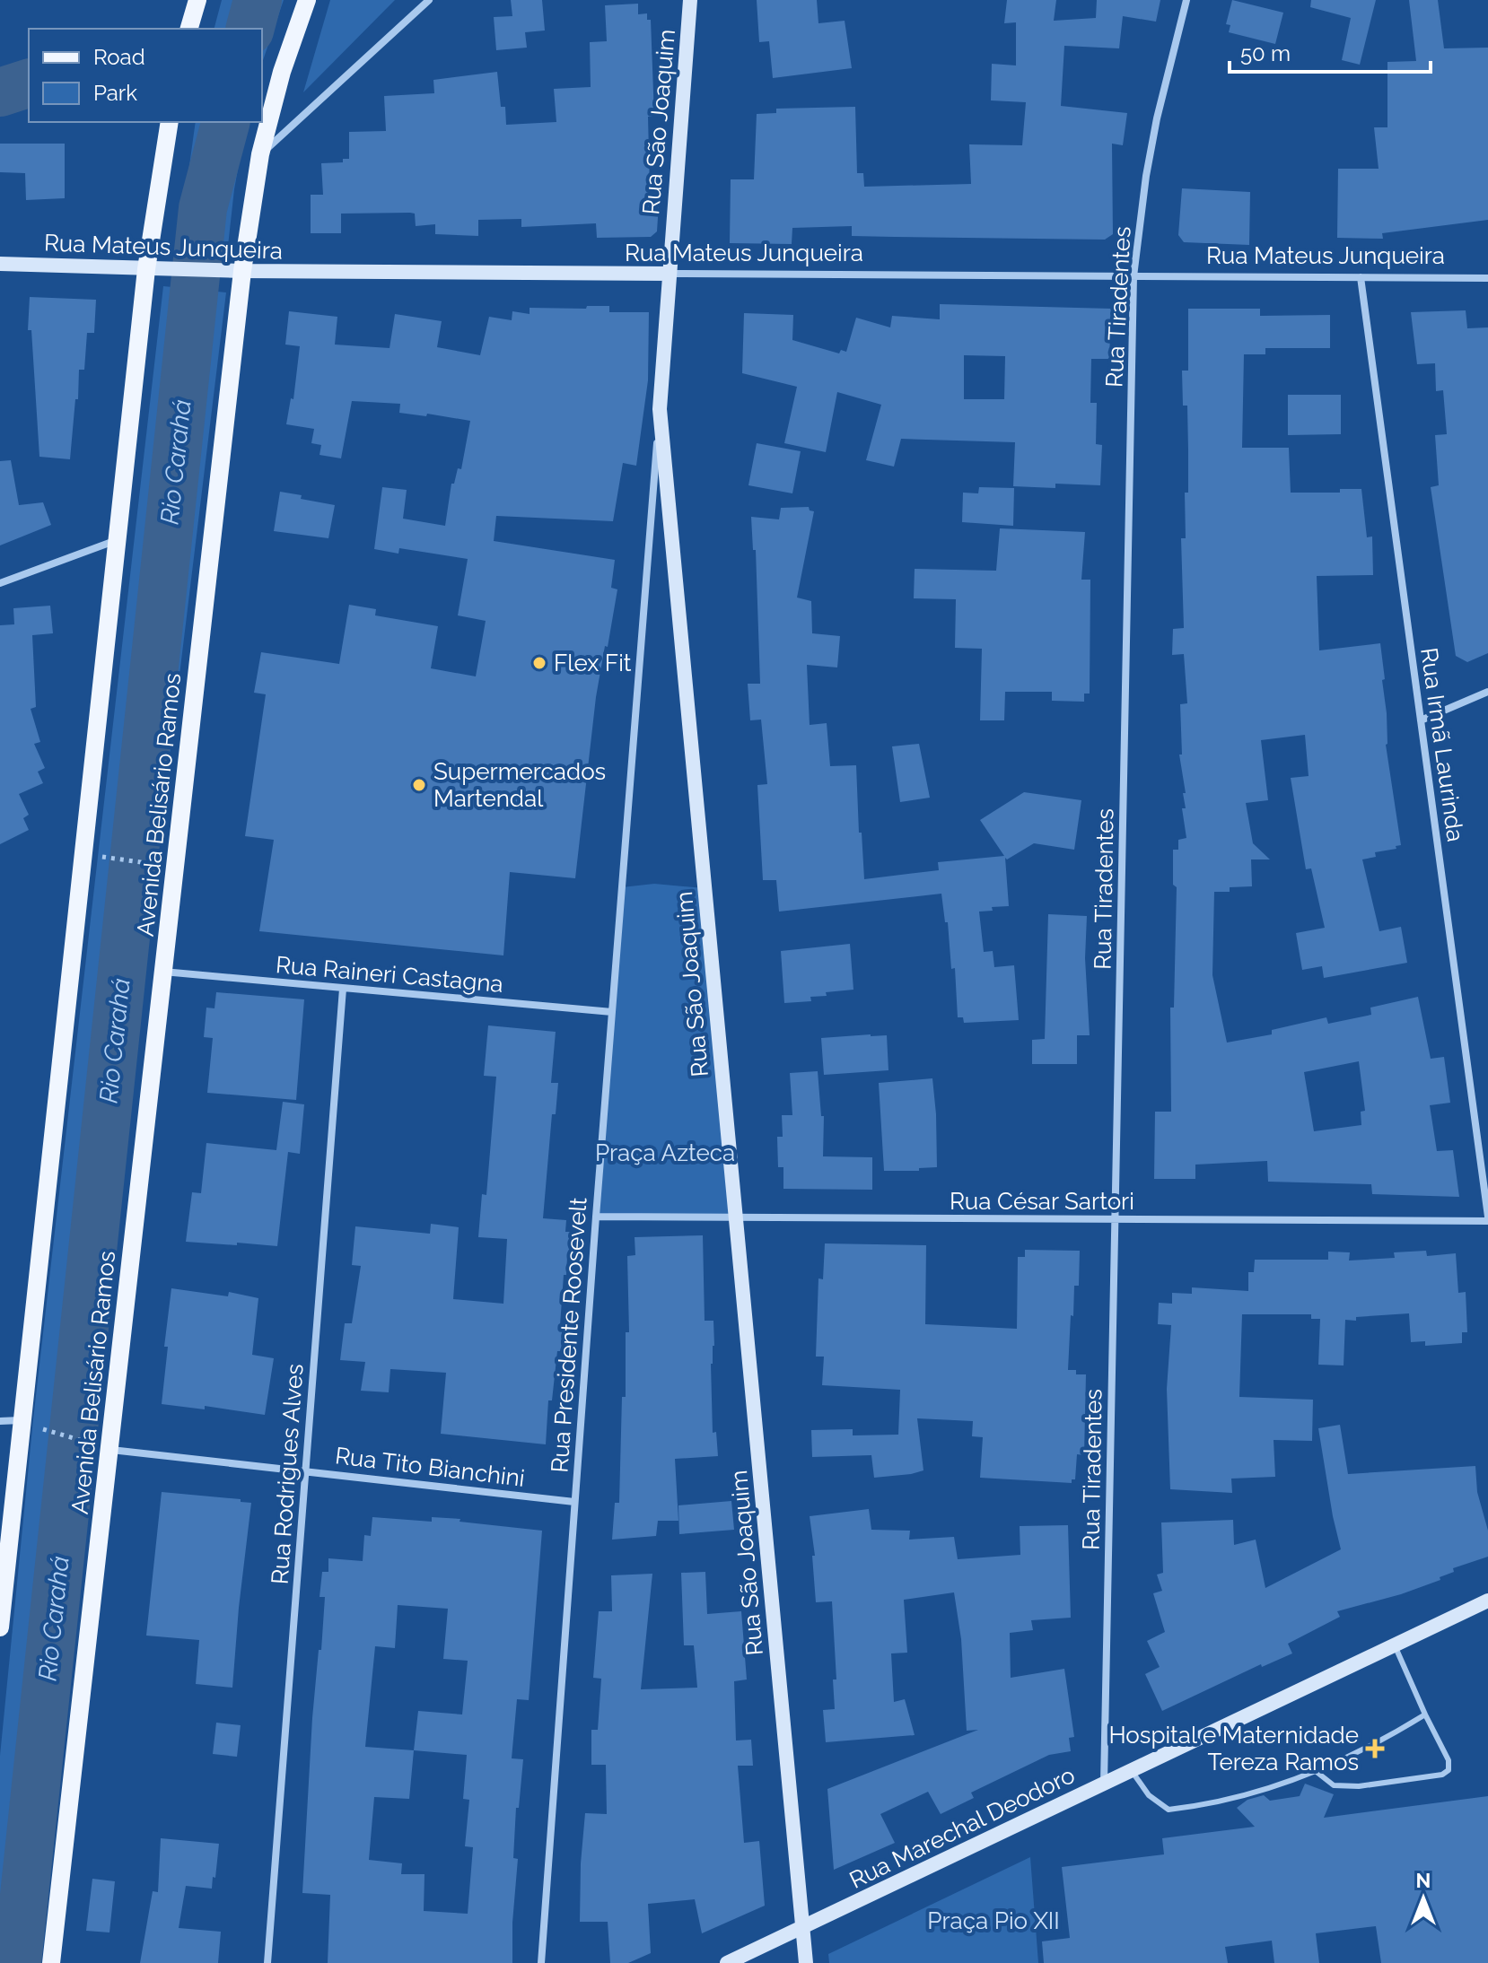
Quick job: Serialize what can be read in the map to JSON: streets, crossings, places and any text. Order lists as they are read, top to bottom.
{
  "streets": {
    "main road": ["Avenida Belisário Ramos"],
    "street": [
      "Rua São Joaquim",
      "Rua Mateus Junqueira",
      "Rua Tiradentes",
      "Rua Irmã Laurinda",
      "Rua Raineri Castagna",
      "Rua César Sartori",
      "Rua Presidente Roosevelt",
      "Rua Tito Bianchini",
      "Rua Rodrigues Alves",
      "Rua Marechal Deodoro"
    ]
  },
  "crossings": [
    ["Rua São Joaquim", "Rua Mateus Junqueira"],
    ["Rua São Joaquim", "Rua César Sartori"],
    ["Rua São Joaquim", "Rua Presidente Roosevelt"],
    ["Rua São Joaquim", "Rua Marechal Deodoro"],
    ["Rua Mateus Junqueira", "Rua Tiradentes"],
    ["Rua Mateus Junqueira", "Rua Irmã Laurinda"],
    ["Rua Mateus Junqueira", "Avenida Belisário Ramos"],
    ["Rua Tiradentes", "Rua César Sartori"],
    ["Rua Tiradentes", "Rua Marechal Deodoro"],
    ["Rua Irmã Laurinda", "Rua César Sartori"],
    ["Avenida Belisário Ramos", "Rua Raineri Castagna"],
    ["Avenida Belisário Ramos", "Rua Tito Bianchini"],
    ["Rua Raineri Castagna", "Rua Presidente Roosevelt"],
    ["Rua Raineri Castagna", "Rua Rodrigues Alves"],
    ["Rua César Sartori", "Rua Presidente Roosevelt"],
    ["Rua Presidente Roosevelt", "Rua Tito Bianchini"],
    ["Rua Tito Bianchini", "Rua Rodrigues Alves"]
  ],
  "water": ["Rio Carahá"],
  "parks": ["Praça Azteca", "Praça Pio XII"],
  "places": {
    "other": ["Flex Fit", "Supermercados Martendal"],
    "health": ["Hospital e Maternidade Tereza Ramos"]
  },
  "legend": ["Road", "Park"],
  "scale_bar": "50 m",
  "north": "top"
}
